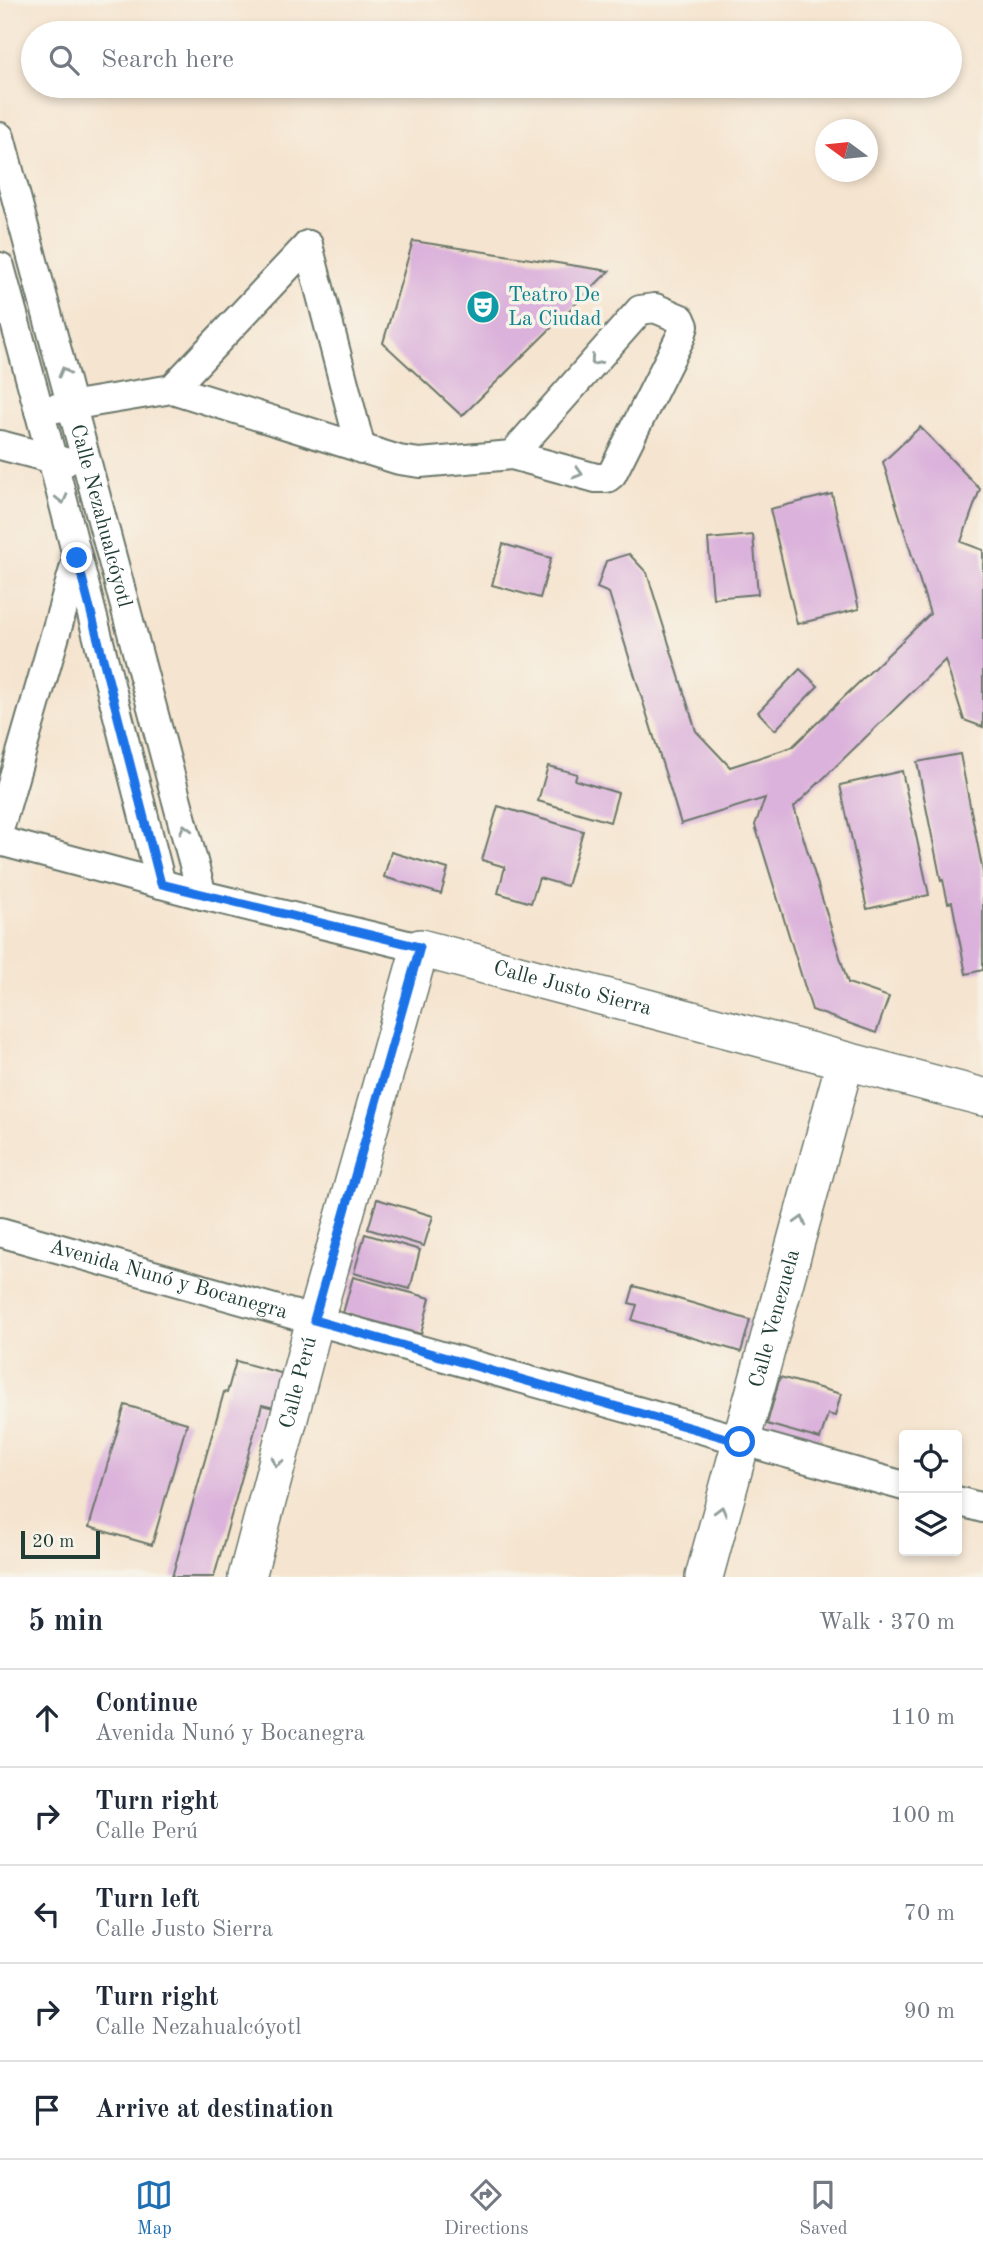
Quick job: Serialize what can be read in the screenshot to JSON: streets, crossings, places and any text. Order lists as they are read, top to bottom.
{
  "streets": {
    "main road": ["Calle Justo Sierra", "Calle Venezuela", "Calle Perú"],
    "street": ["Calle Nezahualcóyotl", "Avenida Nunó y Bocanegra"]
  },
  "crossings": [
    ["Calle Nezahualcóyotl", "Calle Justo Sierra"],
    ["Calle Justo Sierra", "Calle Venezuela"],
    ["Calle Justo Sierra", "Calle Perú"],
    ["Avenida Nunó y Bocanegra", "Calle Venezuela"],
    ["Avenida Nunó y Bocanegra", "Calle Perú"]
  ],
  "one_way": ["Calle Venezuela", "Calle Perú"],
  "places": {
    "theatre": ["Teatro De La Ciudad"]
  },
  "scale_bar": "20 m",
  "north": "left",
  "page": {
    "search": "Search here",
    "scale": "20 m",
    "heading": ["5 min", "Walk · 370 m"],
    "list": [
      ["Continue", "Avenida Nunó y Bocanegra", "110 m"],
      ["Turn right", "Calle Perú", "100 m"],
      ["Turn left", "Calle Justo Sierra", "70 m"],
      ["Turn right", "Calle Nezahualcóyotl", "90 m"],
      "Arrive at destination"
    ],
    "nav": ["Map", "Directions", "Saved"]
  }
}
